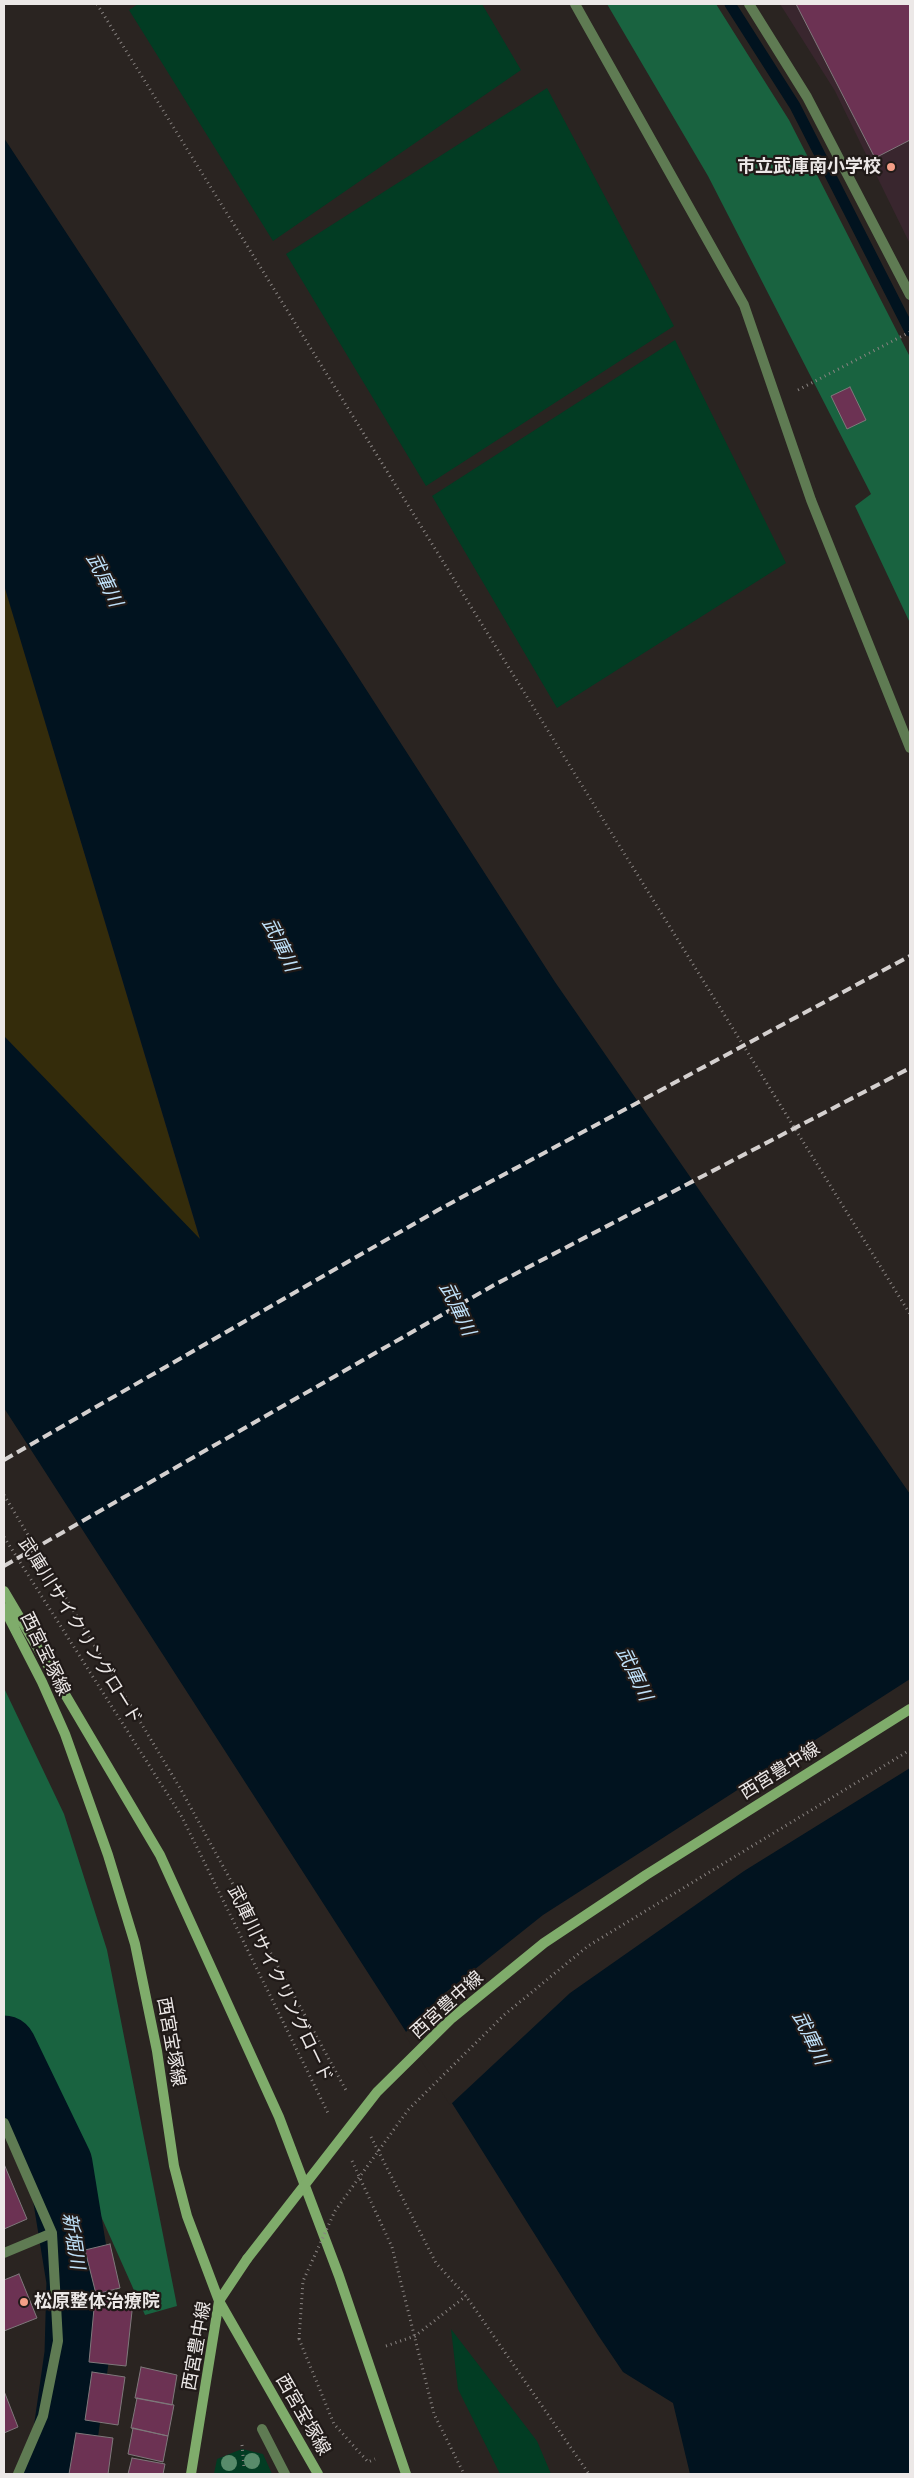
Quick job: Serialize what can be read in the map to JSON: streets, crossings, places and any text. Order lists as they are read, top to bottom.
{
  "streets": {
    "main road": ["西宮宝塚線", "西宮豊中線"],
    "path": ["武庫川サイクリングロード"]
  },
  "crossings": [
    ["西宮宝塚線", "西宮豊中線"]
  ],
  "water": ["武庫川", "新堀川"],
  "places": ["市立武庫南小学校", "松原整体治療院"]
}
